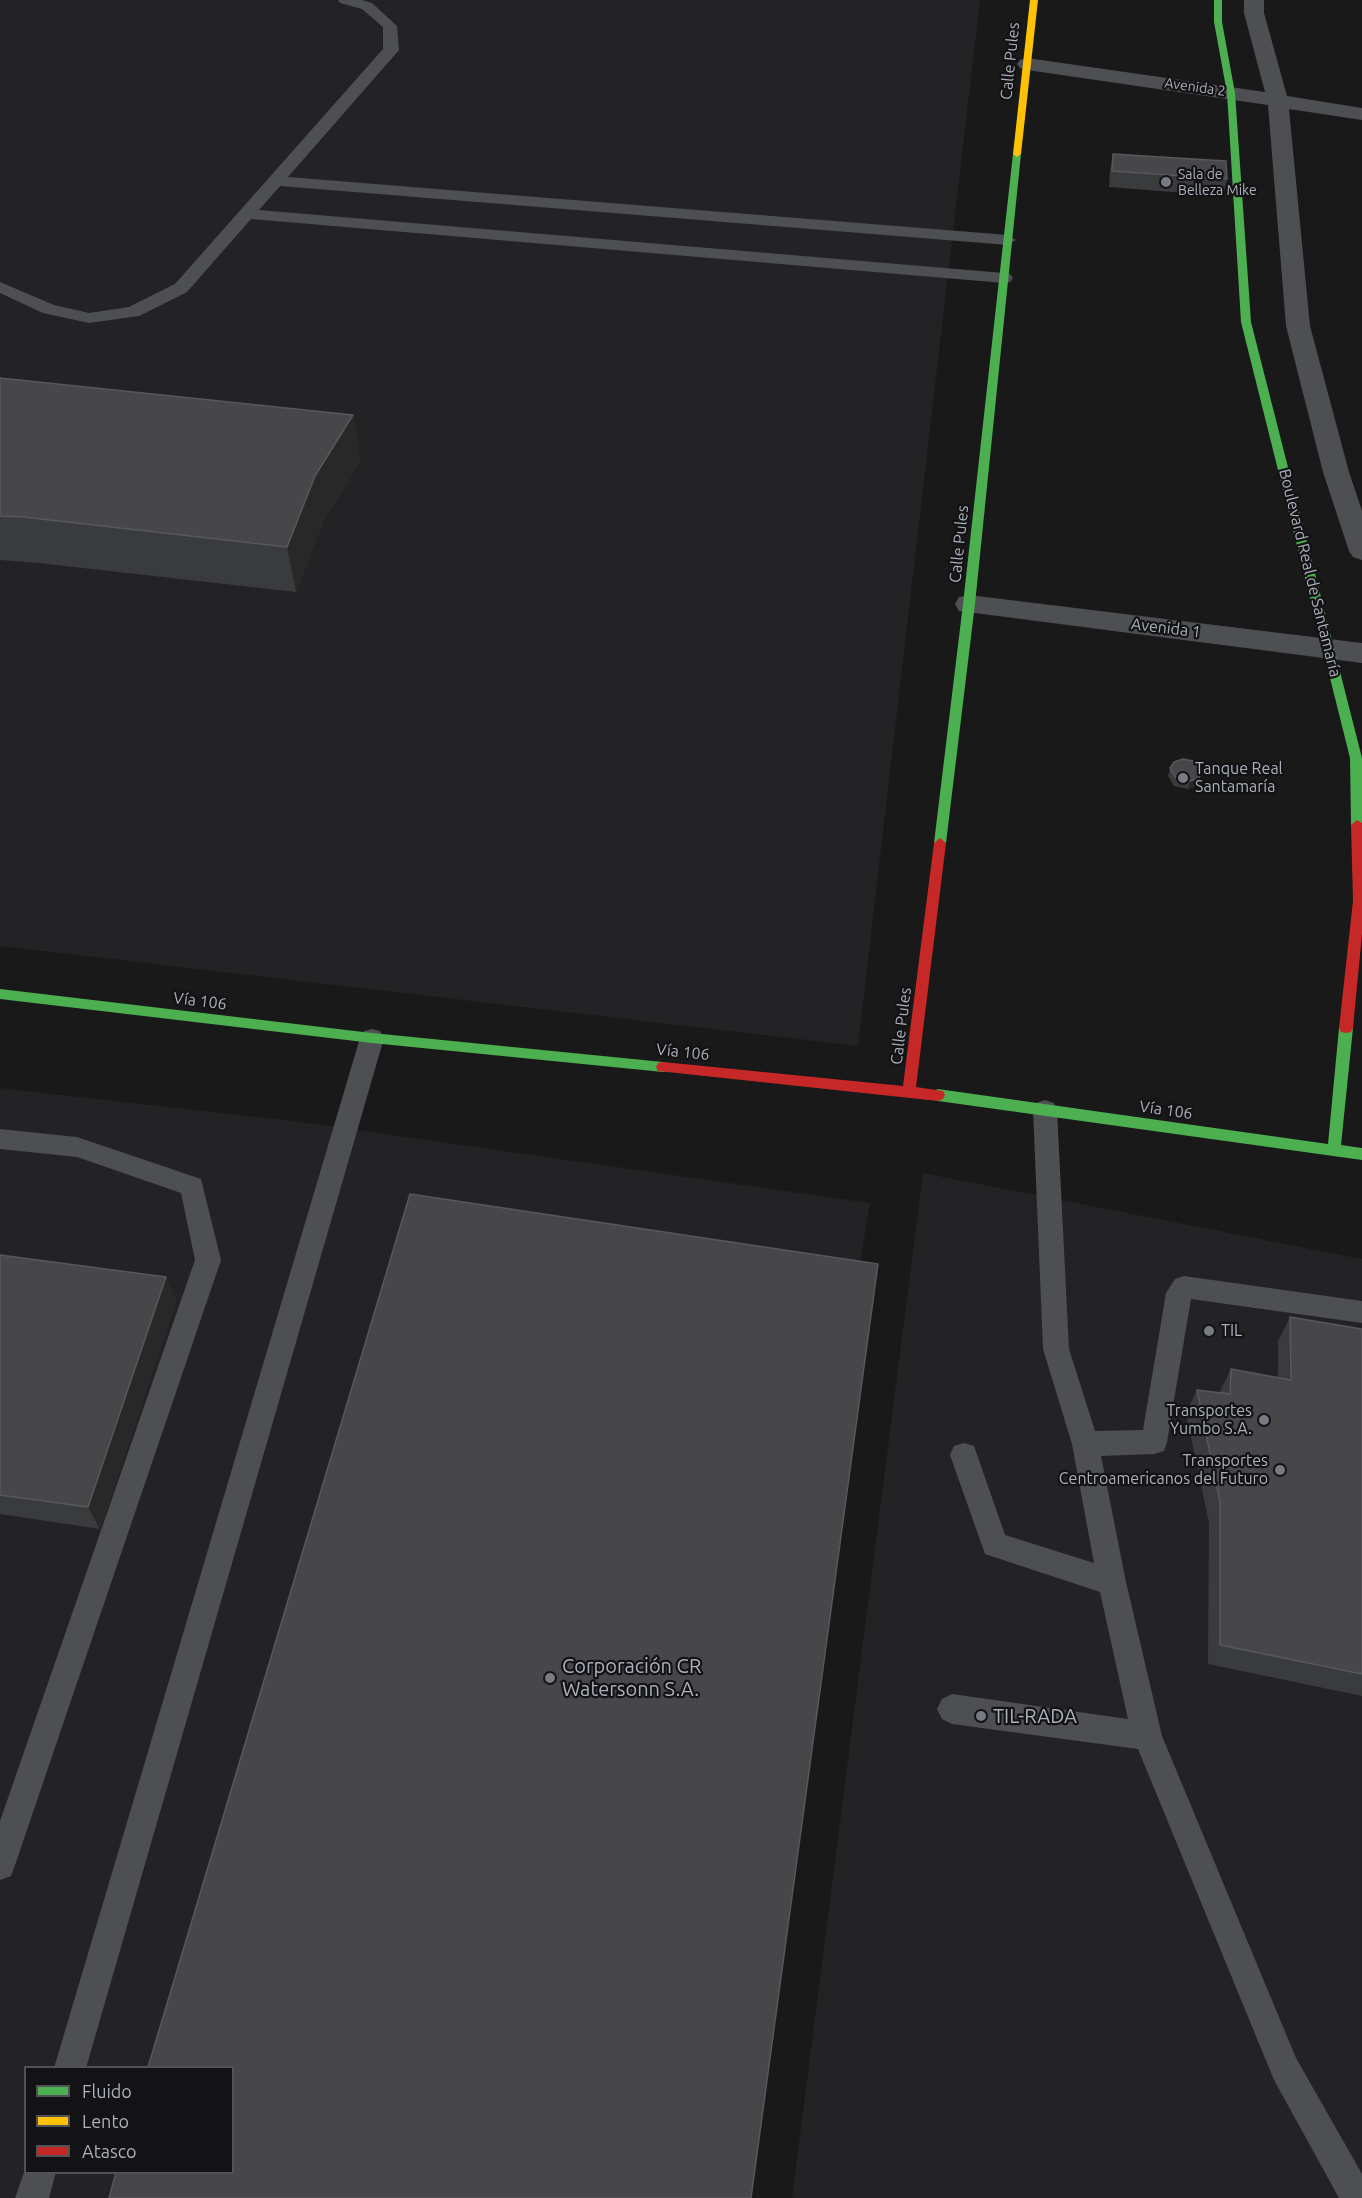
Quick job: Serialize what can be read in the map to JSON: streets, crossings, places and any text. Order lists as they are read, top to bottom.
{
  "streets": {
    "street": [
      "Calle Pules",
      "Avenida 2",
      "Boulevard Real de Santamaría",
      "Avenida 1",
      "Vía 106"
    ]
  },
  "crossings": [
    ["Calle Pules", "Avenida 2"],
    ["Calle Pules", "Avenida 1"],
    ["Calle Pules", "Vía 106"],
    ["Avenida 2", "Boulevard Real de Santamaría"],
    ["Boulevard Real de Santamaría", "Avenida 1"],
    ["Boulevard Real de Santamaría", "Vía 106"]
  ],
  "places": [
    "Sala de Belleza Mike",
    "Tanque Real Santamaría",
    "TIL",
    "Transportes Yumbo S.A.",
    "Transportes Centroamericanos del Futuro",
    "Corporación CR Watersonn S.A.",
    "TIL-RADA"
  ],
  "legend": ["Fluido", "Lento", "Atasco"]
}
